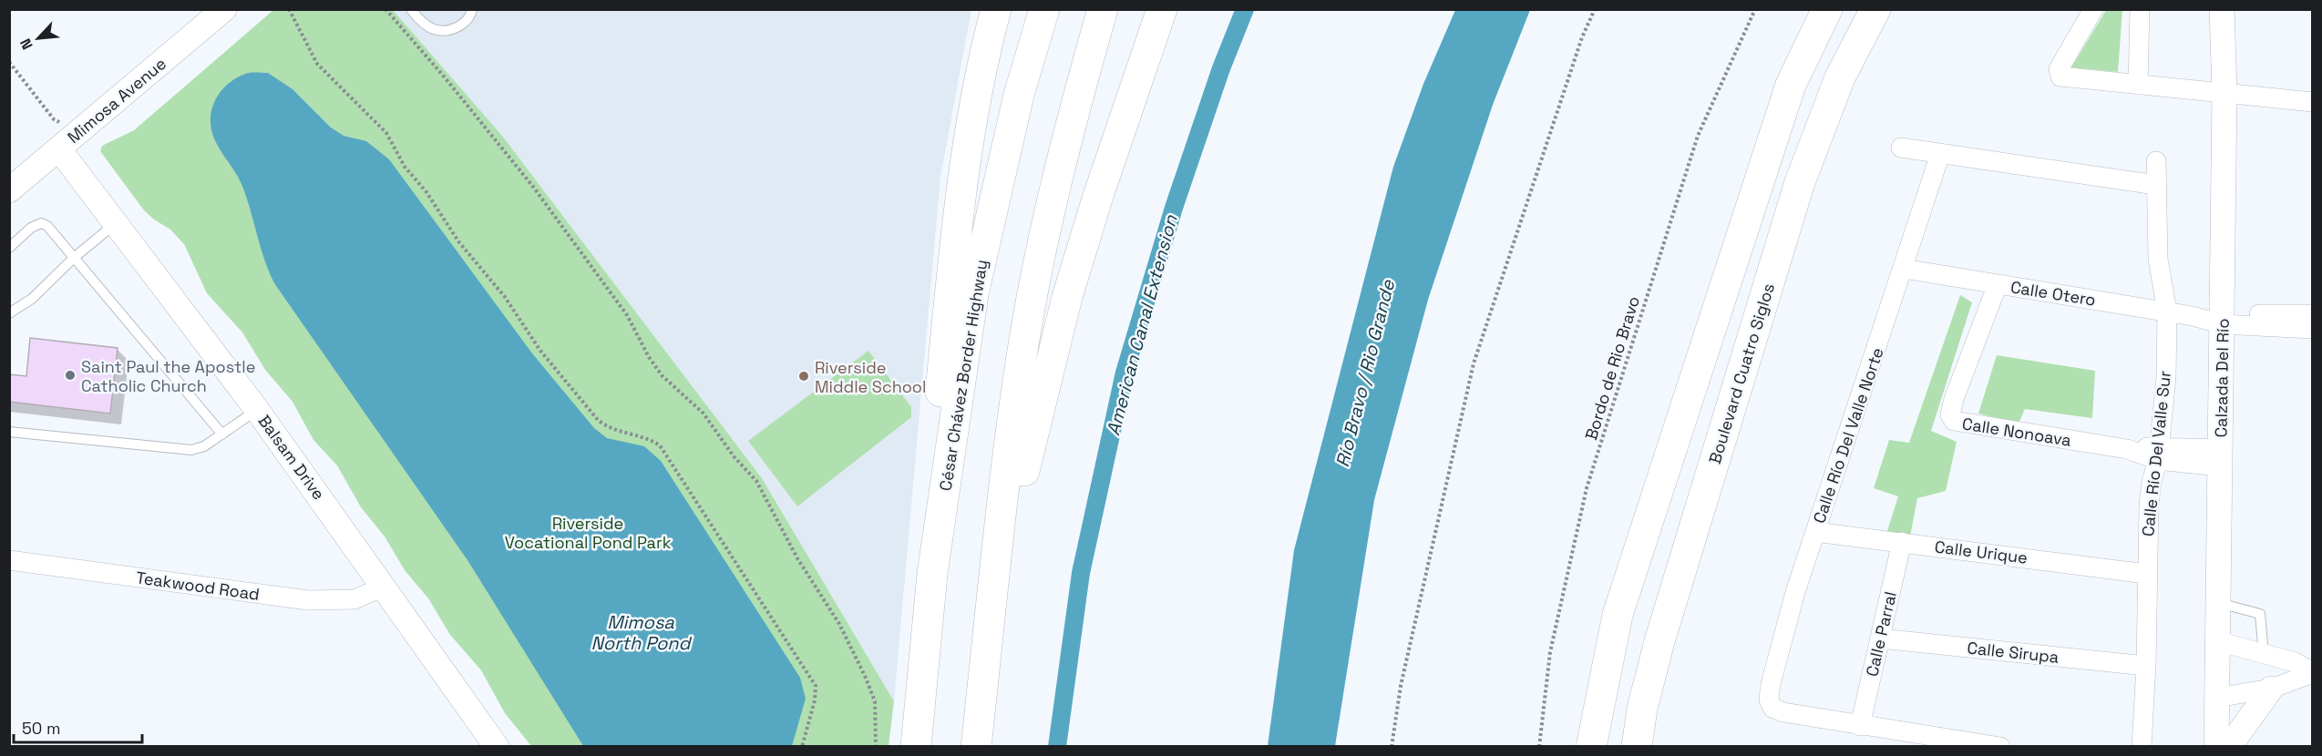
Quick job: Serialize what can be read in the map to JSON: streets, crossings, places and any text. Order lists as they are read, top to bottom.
{
  "streets": {
    "highway": ["Boulevard Cuatro Siglos", "César Chávez Border Highway"],
    "street": [
      "Mimosa Avenue",
      "Calle Otero",
      "Calzada Del Río",
      "Calle Nonoava",
      "Calle Río Del Valle Norte",
      "Calle Río Del Valle Sur",
      "Balsam Drive",
      "Calle Urique",
      "Teakwood Road",
      "Calle Parral",
      "Calle Sirupa"
    ],
    "path": ["Bordo de Rio Bravo"]
  },
  "crossings": [
    ["Mimosa Avenue", "Balsam Drive"],
    ["Calle Otero", "Calzada Del Río"],
    ["Calle Otero", "Calle Nonoava"],
    ["Calle Otero", "Calle Río Del Valle Norte"],
    ["Calle Otero", "Calle Río Del Valle Sur"],
    ["Calzada Del Río", "Calle Nonoava"],
    ["Calle Nonoava", "Calle Río Del Valle Sur"],
    ["Calle Río Del Valle Norte", "Calle Urique"],
    ["Calle Río Del Valle Norte", "Calle Parral"],
    ["Calle Río Del Valle Sur", "Calle Urique"],
    ["Calle Río Del Valle Sur", "Calle Sirupa"],
    ["Balsam Drive", "Teakwood Road"],
    ["Calle Urique", "Calle Parral"],
    ["Calle Parral", "Calle Sirupa"]
  ],
  "water": ["American Canal Extension", "Río Bravo / Rio Grande", "Mimosa North Pond"],
  "parks": ["Riverside Vocational Pond Park"],
  "places": ["Saint Paul the Apostle Catholic Church", "Riverside Middle School"],
  "scale_bar": "50 m",
  "north": "bottom left"
}
